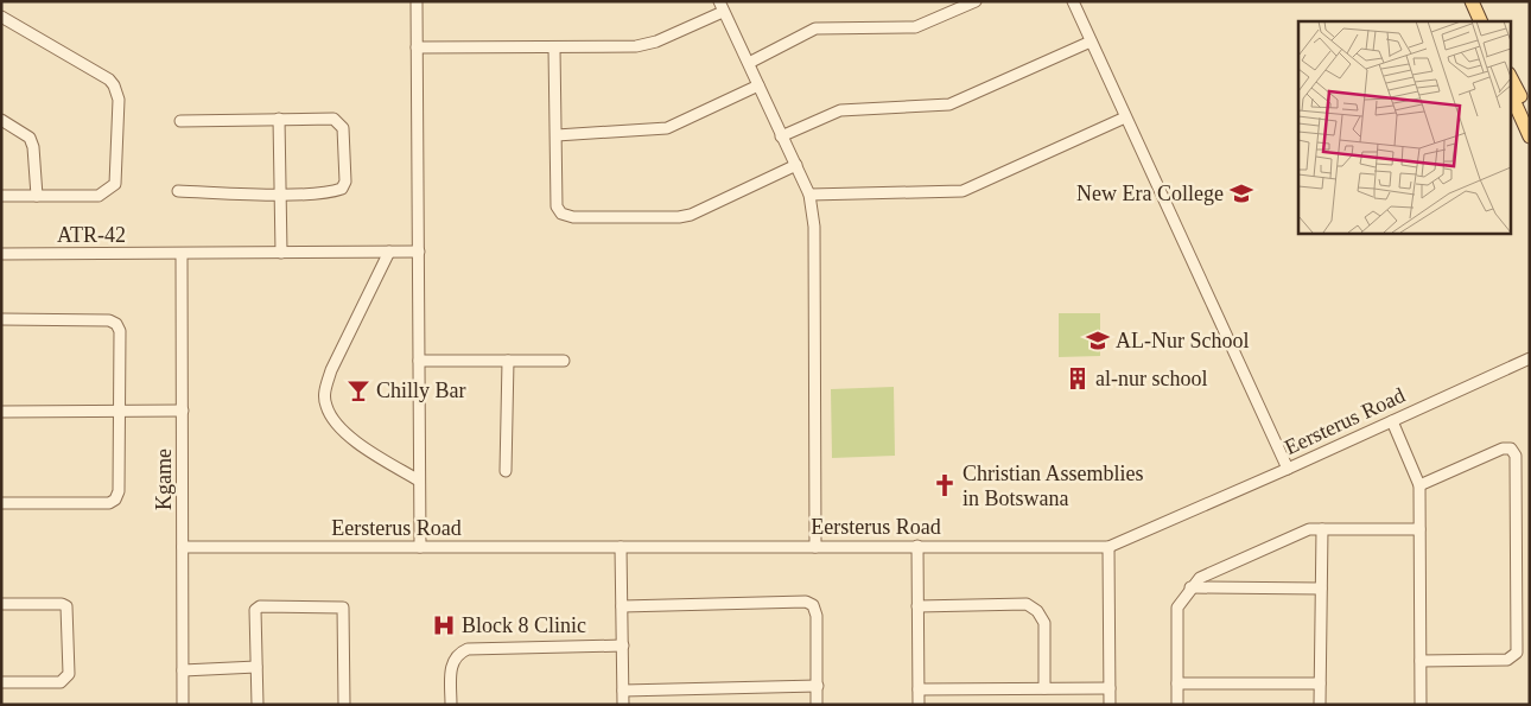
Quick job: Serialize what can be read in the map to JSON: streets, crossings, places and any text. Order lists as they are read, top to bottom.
{
  "streets": {
    "street": ["ATR-42", "Eersterus Road", "Kgame"]
  },
  "crossings": [
    ["ATR-42", "Kgame"],
    ["Eersterus Road", "Kgame"]
  ],
  "places": {
    "school or university": ["New Era College", "AL-Nur School"],
    "building": ["al-nur school"],
    "bar": ["Chilly Bar"],
    "church": ["Christian Assemblies in Botswana"],
    "hospital": ["Block 8 Clinic"]
  }
}
